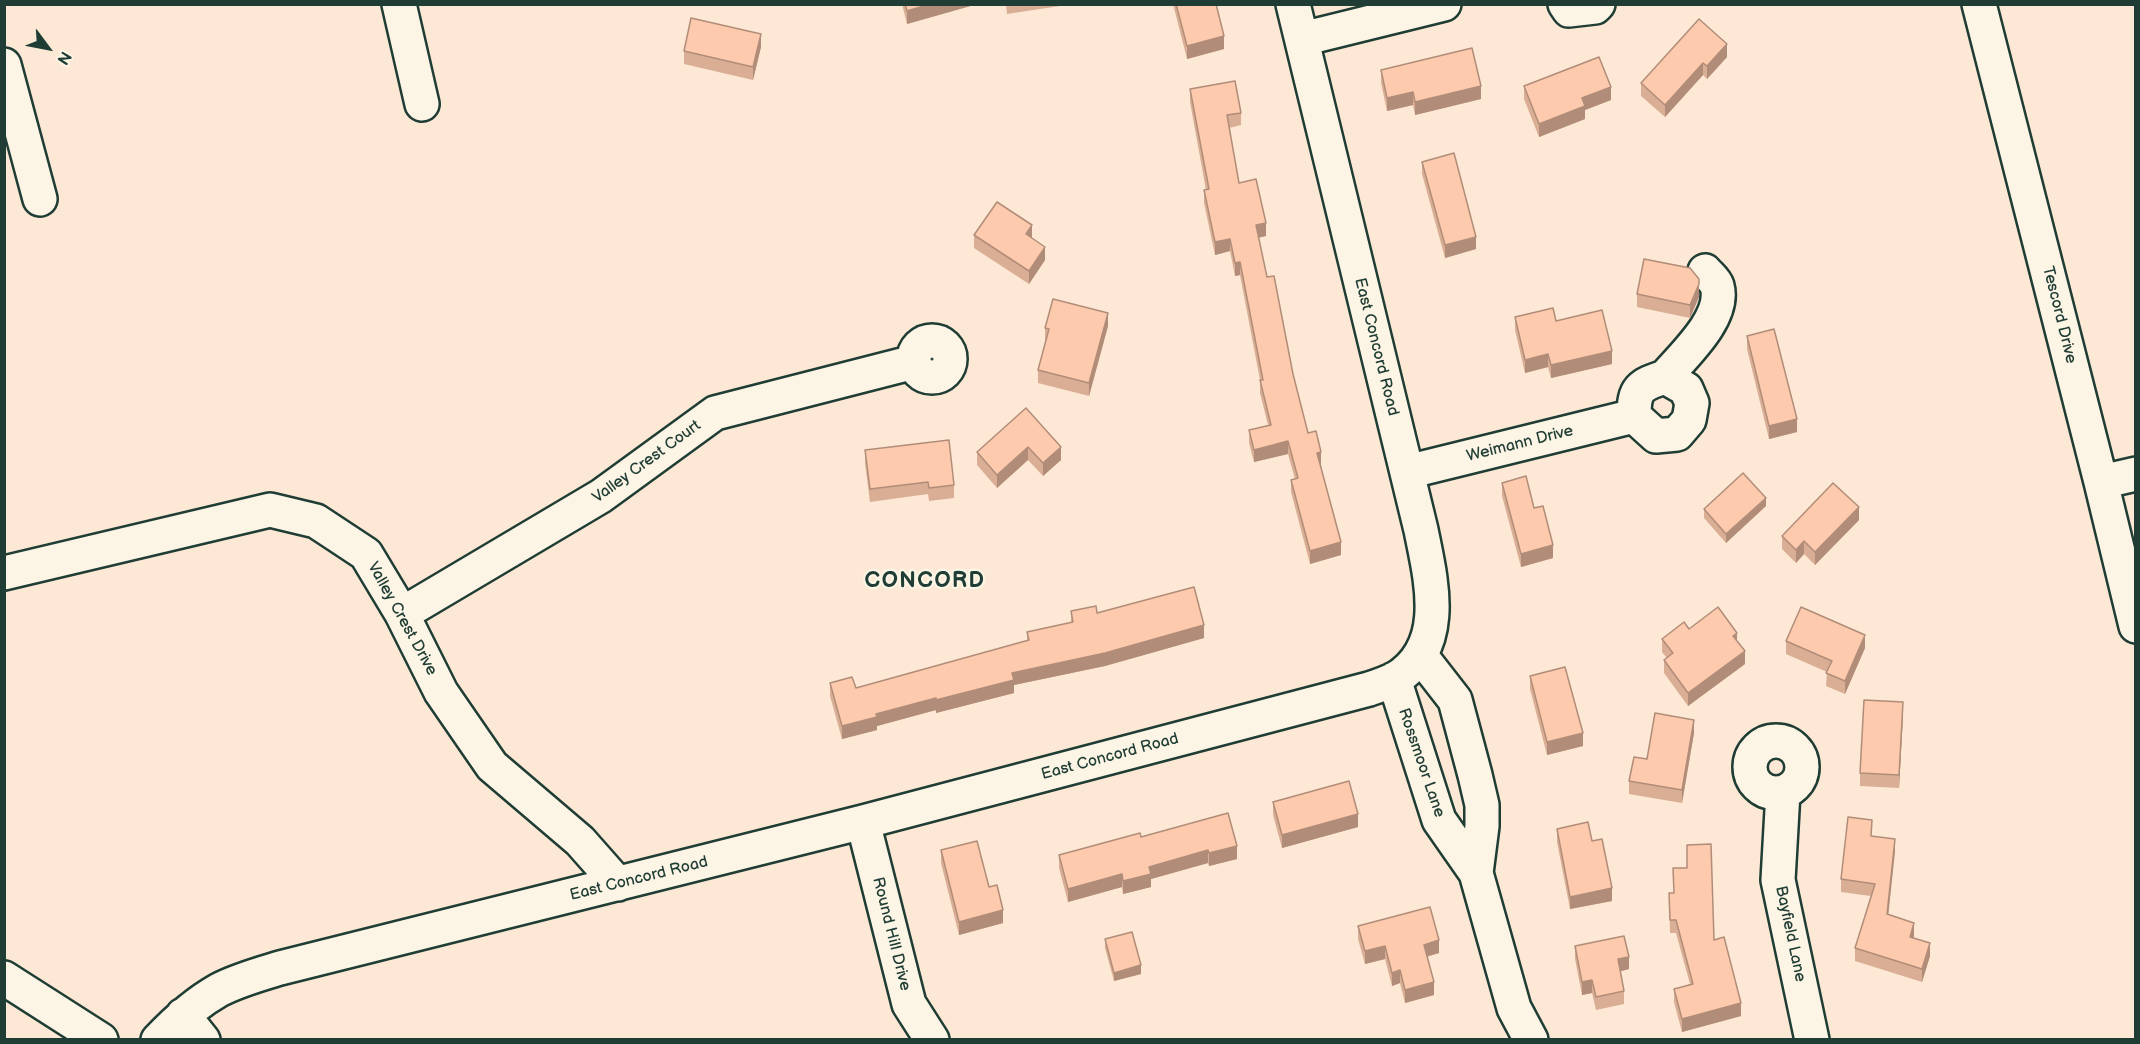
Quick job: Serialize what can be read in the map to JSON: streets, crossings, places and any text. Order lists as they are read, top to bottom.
{
  "streets": {
    "street": [
      "Tescord Drive",
      "East Concord Road",
      "Weimann Drive",
      "Valley Crest Court",
      "Valley Crest Drive",
      "Rossmoor Lane",
      "Round Hill Drive",
      "Bayfield Lane"
    ]
  },
  "crossings": [
    ["East Concord Road", "Weimann Drive"],
    ["East Concord Road", "Valley Crest Drive"],
    ["East Concord Road", "Rossmoor Lane"],
    ["East Concord Road", "Round Hill Drive"],
    ["Valley Crest Court", "Valley Crest Drive"]
  ],
  "districts": ["CONCORD"],
  "north": "bottom right"
}
